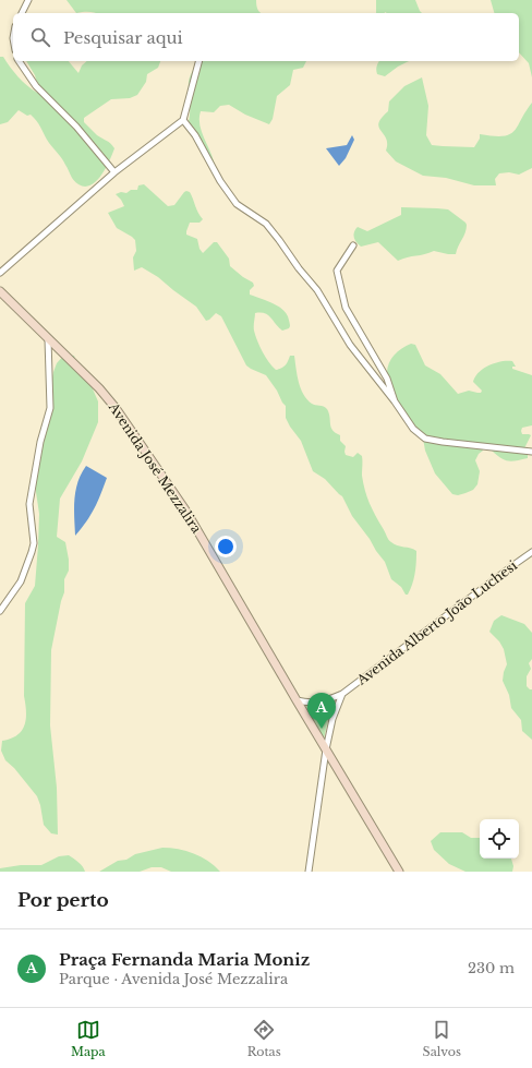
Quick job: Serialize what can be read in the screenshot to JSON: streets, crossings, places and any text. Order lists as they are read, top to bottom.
{
  "streets": {
    "main road": ["Avenida José Mezzalira"],
    "street": ["Avenida Alberto João Luchesi"]
  },
  "page": {
    "search": "Pesquisar aqui",
    "pins": "A",
    "heading": "Por perto",
    "list": [
      {
        "mark": "A",
        "name": "Praça Fernanda Maria Moniz",
        "note": "Parque · Avenida José Mezzalira",
        "value": "230 m"
      }
    ],
    "nav": ["Mapa", "Rotas", "Salvos"]
  }
}
